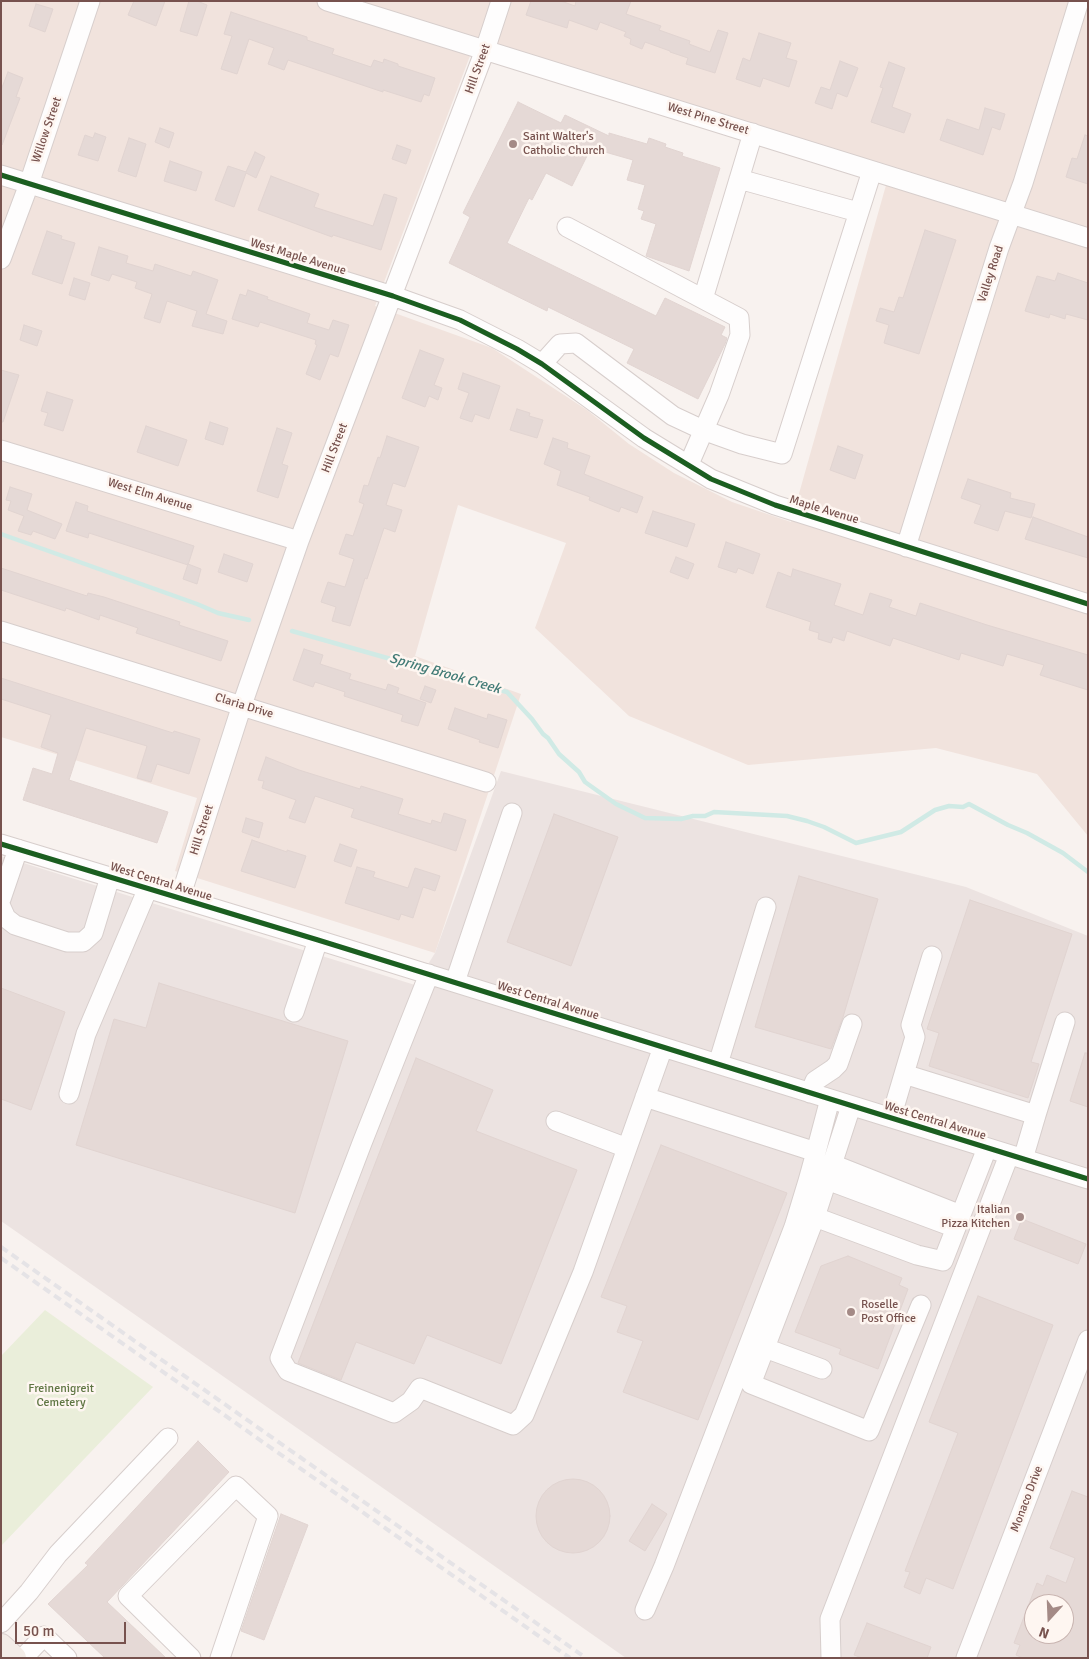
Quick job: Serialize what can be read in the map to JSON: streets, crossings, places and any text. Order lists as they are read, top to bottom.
{
  "streets": {
    "street": [
      "Hill Street",
      "West Pine Street",
      "Willow Street",
      "West Maple Avenue",
      "Valley Road",
      "West Elm Avenue",
      "Maple Avenue",
      "Claria Drive",
      "West Central Avenue",
      "Monaco Drive"
    ]
  },
  "crossings": [
    ["Hill Street", "West Pine Street"],
    ["Hill Street", "West Maple Avenue"],
    ["Hill Street", "West Elm Avenue"],
    ["Hill Street", "Claria Drive"],
    ["Hill Street", "West Central Avenue"],
    ["West Pine Street", "Valley Road"],
    ["Willow Street", "West Maple Avenue"],
    ["West Maple Avenue", "Maple Avenue"],
    ["Valley Road", "Maple Avenue"]
  ],
  "water": ["Spring Brook Creek"],
  "parks": ["Freinenigreit Cemetery"],
  "places": ["Saint Walter's Catholic Church", "Italian Pizza Kitchen", "Roselle Post Office"],
  "scale_bar": "50 m",
  "north": "bottom"
}
